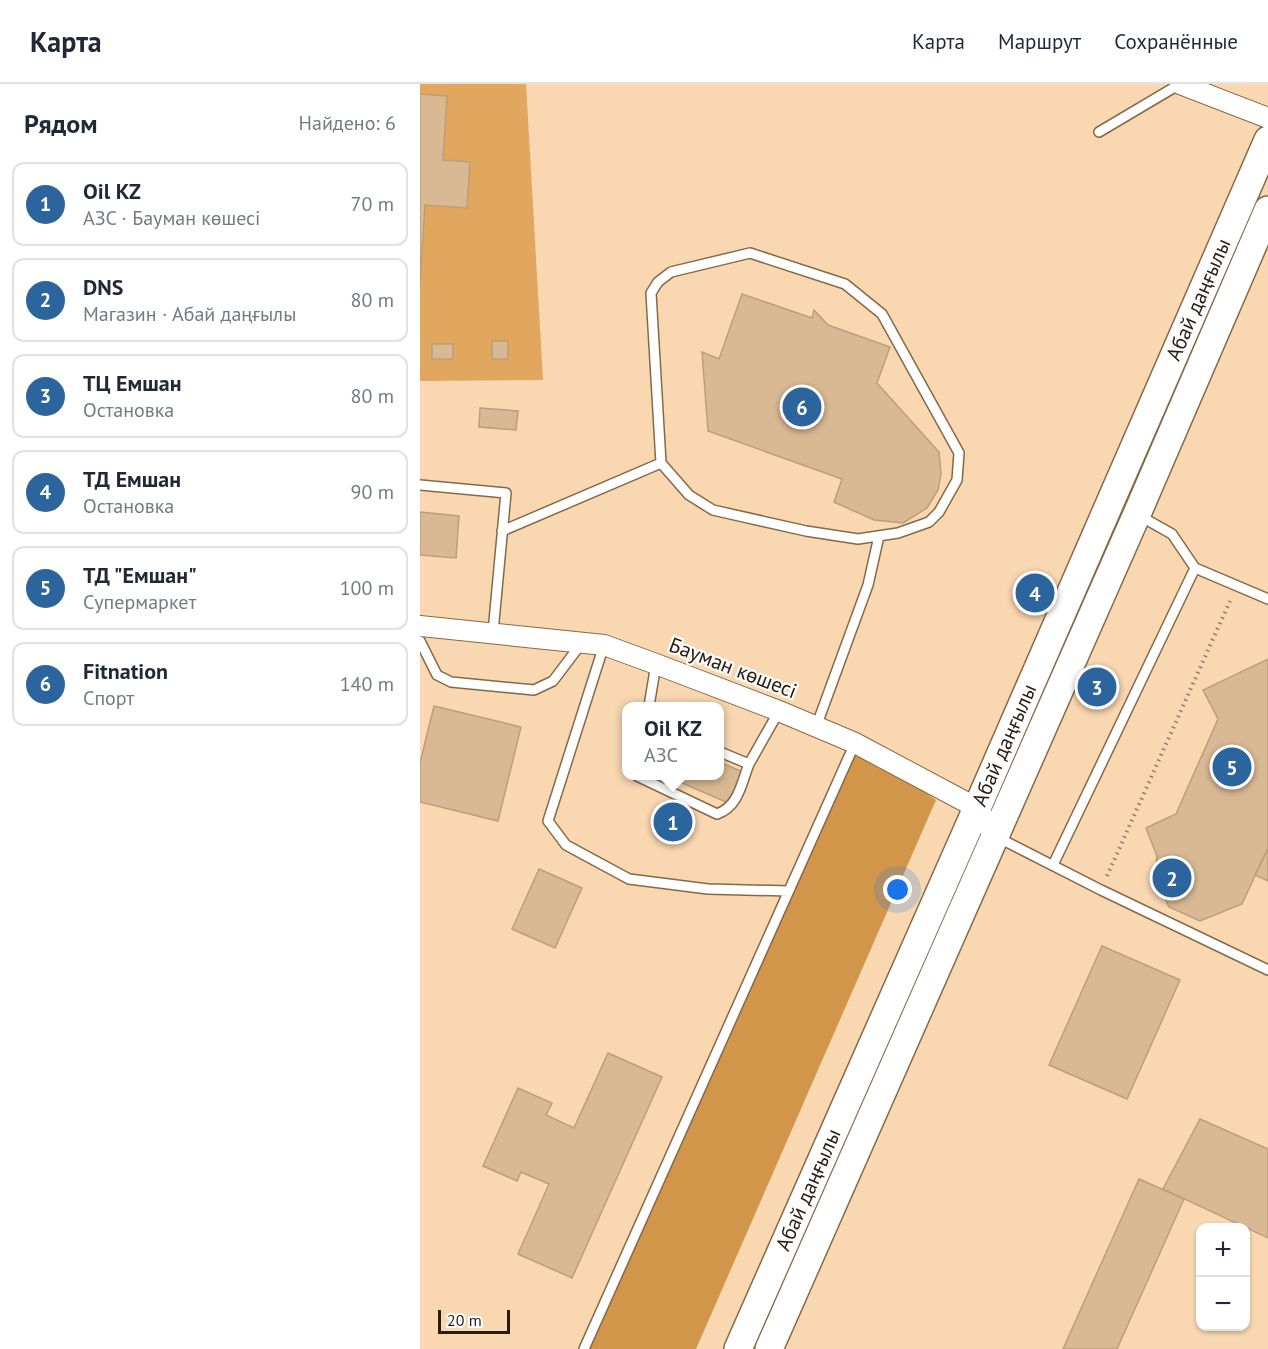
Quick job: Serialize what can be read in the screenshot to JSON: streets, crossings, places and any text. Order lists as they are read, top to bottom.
{
  "streets": {
    "main road": ["Абай даңғылы"],
    "street": ["Бауман көшесі"]
  },
  "crossings": [
    ["Абай даңғылы", "Бауман көшесі"]
  ],
  "scale_bar": "20 m",
  "page": {
    "header": "Карта",
    "nav": ["Карта", "Маршрут", "Сохранённые"],
    "heading": ["Рядом", "Найдено: 6"],
    "list": [
      {
        "mark": "1",
        "name": "Oil KZ",
        "note": "АЗС · Бауман көшесі",
        "value": "70 m"
      },
      {
        "mark": "2",
        "name": "DNS",
        "note": "Магазин · Абай даңғылы",
        "value": "80 m"
      },
      {
        "mark": "3",
        "name": "ТЦ Емшан",
        "note": "Остановка",
        "value": "80 m"
      },
      {
        "mark": "4",
        "name": "ТД Емшан",
        "note": "Остановка",
        "value": "90 m"
      },
      {
        "mark": "5",
        "name": "ТД \"Емшан\"",
        "note": "Супермаркет",
        "value": "100 m"
      },
      {
        "mark": "6",
        "name": "Fitnation",
        "note": "Спорт",
        "value": "140 m"
      }
    ],
    "pins": [
      "6",
      "4",
      "3",
      "5",
      "1",
      "2"
    ],
    "popup": ["Oil KZ", "АЗС"],
    "map_buttons": ["+", "−"],
    "scale": "20 m"
  }
}
